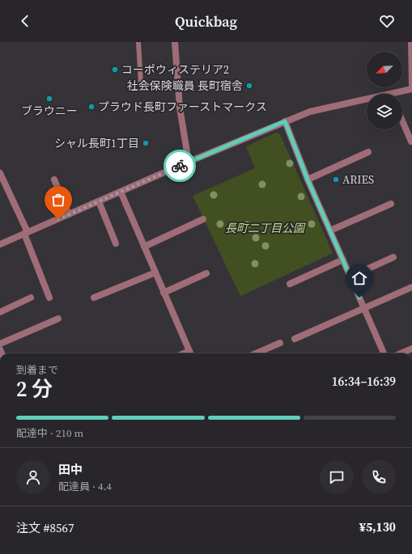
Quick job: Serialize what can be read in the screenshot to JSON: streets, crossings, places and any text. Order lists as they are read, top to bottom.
{
  "parks": ["長町二丁目公園"],
  "places": [
    "コーポウィステリア2",
    "社会保険職員 長町宿舎",
    "ブラウニー",
    "プラウド長町ファーストマークス",
    "シャル長町1丁目",
    "ARIES"
  ],
  "north": "bottom left",
  "page": {
    "header": "Quickbag",
    "heading": ["2 分", "到着まで", "16:34–16:39"],
    "panel": [
      "田中",
      "配達員 · 4.4",
      "注文 #8567",
      "¥5,130"
    ],
    "bar": "配達中 · 210 m"
  }
}
